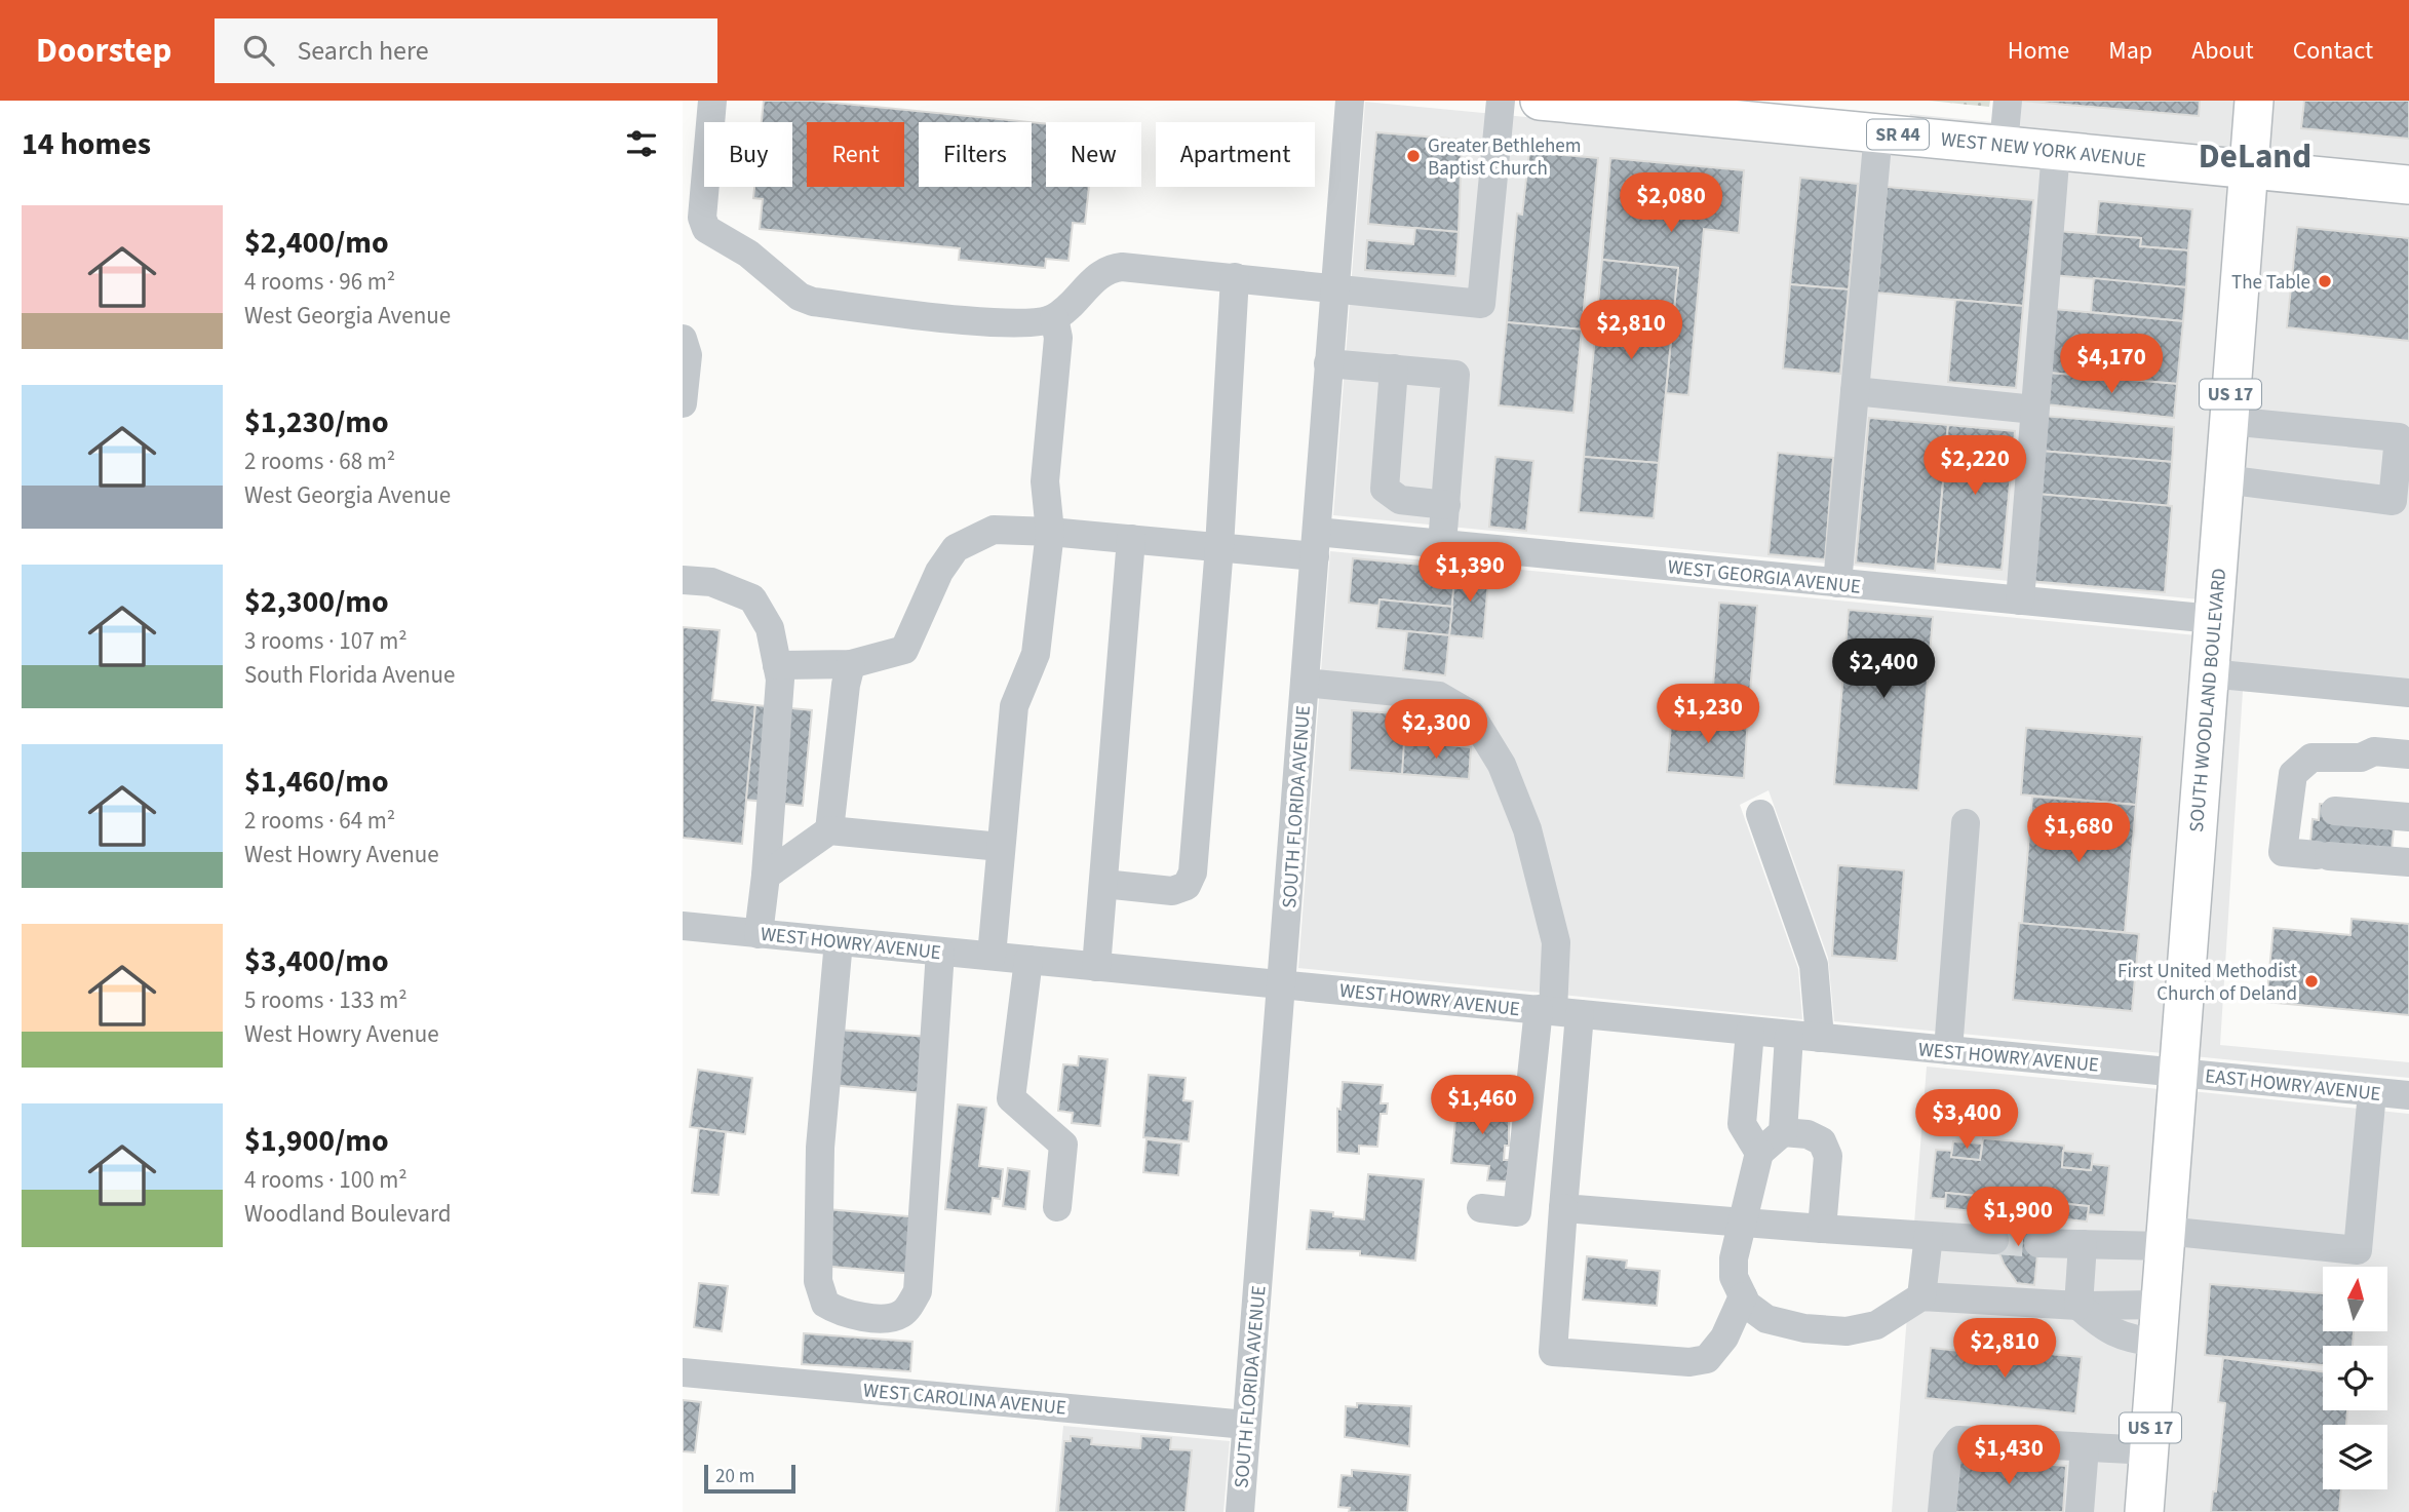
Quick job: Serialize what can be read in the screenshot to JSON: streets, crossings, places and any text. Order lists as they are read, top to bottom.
{
  "streets": {
    "main road": [
      "SR 44",
      "WEST NEW YORK AVENUE",
      "US 17",
      "SOUTH WOODLAND BOULEVARD"
    ],
    "street": [
      "WEST GEORGIA AVENUE",
      "SOUTH FLORIDA AVENUE",
      "WEST HOWRY AVENUE",
      "EAST HOWRY AVENUE",
      "WEST CAROLINA AVENUE"
    ]
  },
  "crossings": [
    ["SR 44", "WEST NEW YORK AVENUE"],
    ["SR 44", "US 17"],
    ["SR 44", "SOUTH WOODLAND BOULEVARD"],
    ["WEST NEW YORK AVENUE", "US 17"],
    ["WEST NEW YORK AVENUE", "SOUTH WOODLAND BOULEVARD"],
    ["US 17", "SOUTH WOODLAND BOULEVARD"],
    ["WEST GEORGIA AVENUE", "SOUTH WOODLAND BOULEVARD"],
    ["WEST GEORGIA AVENUE", "SOUTH FLORIDA AVENUE"],
    ["SOUTH WOODLAND BOULEVARD", "WEST HOWRY AVENUE"],
    ["SOUTH WOODLAND BOULEVARD", "EAST HOWRY AVENUE"],
    ["SOUTH FLORIDA AVENUE", "WEST HOWRY AVENUE"],
    ["SOUTH FLORIDA AVENUE", "WEST CAROLINA AVENUE"],
    ["WEST HOWRY AVENUE", "EAST HOWRY AVENUE"]
  ],
  "districts": ["DeLand"],
  "places": ["Greater Bethlehem Baptist Church", "The Table", "First United Methodist Church of Deland"],
  "scale_bar": "20 m",
  "north": "top",
  "page": {
    "header": "Doorstep",
    "search": "Search here",
    "nav": [
      "Home",
      "Map",
      "About",
      "Contact"
    ],
    "heading": "14 homes",
    "chip": [
      "Buy",
      "Rent",
      "Filters",
      "New",
      "Apartment"
    ],
    "price": [
      "$2,080",
      "$2,810",
      "$4,170",
      "$2,220",
      "$1,390",
      "$2,400",
      "$1,230",
      "$2,300",
      "$1,680",
      "$1,460",
      "$3,400",
      "$1,900",
      "$2,810",
      "$1,430"
    ],
    "list": [
      {
        "name": "$2,400/mo",
        "note": "4 rooms · 96 m² · West Georgia Avenue"
      },
      {
        "name": "$1,230/mo",
        "note": "2 rooms · 68 m² · West Georgia Avenue"
      },
      {
        "name": "$2,300/mo",
        "note": "3 rooms · 107 m² · South Florida Avenue"
      },
      {
        "name": "$1,460/mo",
        "note": "2 rooms · 64 m² · West Howry Avenue"
      },
      {
        "name": "$3,400/mo",
        "note": "5 rooms · 133 m² · West Howry Avenue"
      },
      {
        "name": "$1,900/mo",
        "note": "4 rooms · 100 m² · Woodland Boulevard"
      }
    ],
    "scale": "20 m"
  }
}
